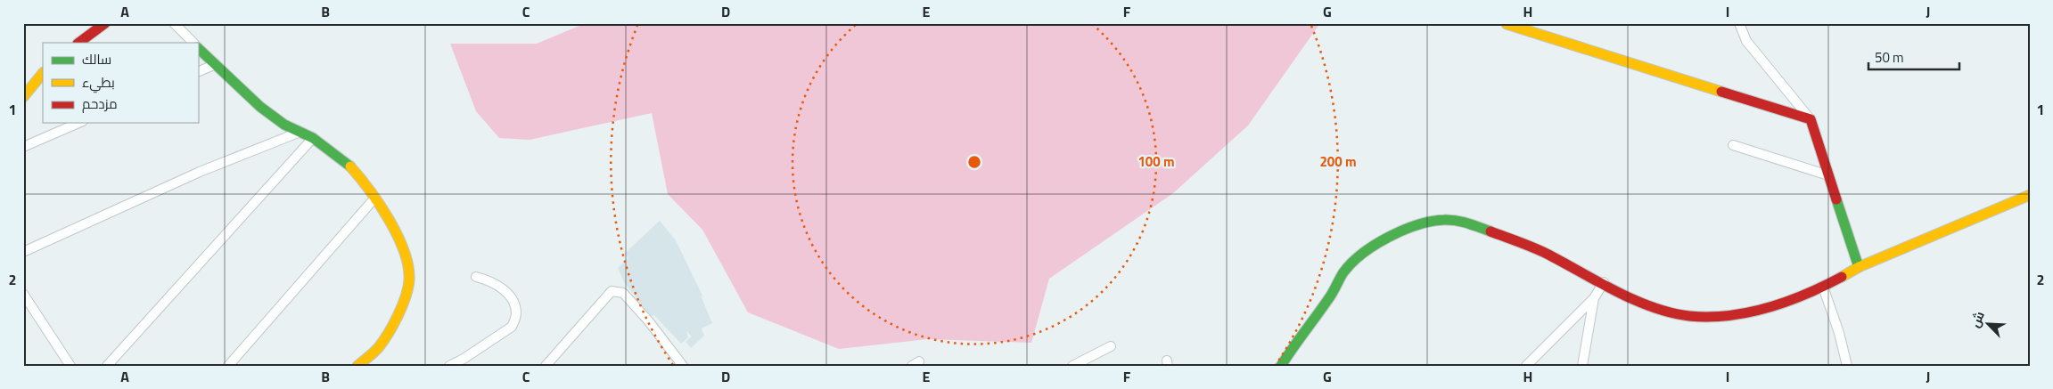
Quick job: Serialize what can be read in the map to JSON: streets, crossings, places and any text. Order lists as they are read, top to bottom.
{
  "legend": ["سالك", "بطيء", "مزدحم"],
  "scale_bar": "50 m",
  "north": "top left",
  "grid": {
    "columns": [
      "A",
      "B",
      "C",
      "D",
      "E",
      "F",
      "G",
      "H",
      "I",
      "J"
    ],
    "rows": ["1", "2"]
  },
  "rings": ["100 m", "200 m"]
}
